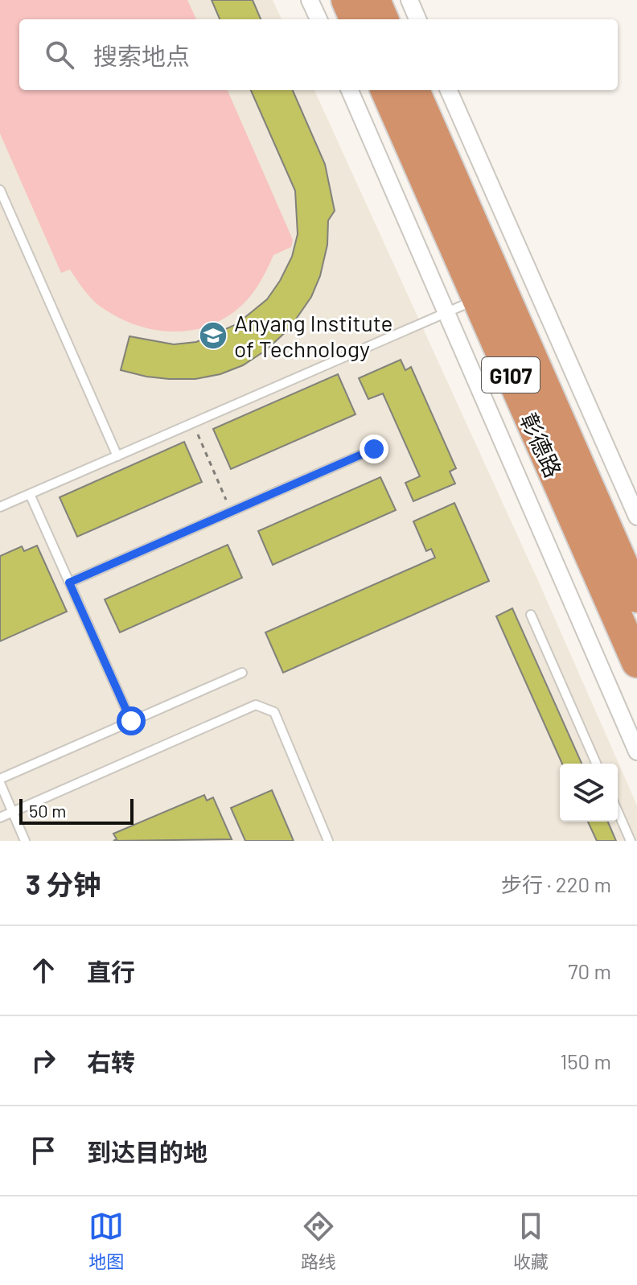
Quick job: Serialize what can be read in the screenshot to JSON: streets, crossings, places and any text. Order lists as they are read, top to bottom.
{
  "streets": {
    "highway": ["G107", "彰德路"]
  },
  "places": {
    "school or university": ["Anyang Institute of Technology"]
  },
  "scale_bar": "50 m",
  "page": {
    "search": "搜索地点",
    "scale": "50 m",
    "heading": ["3 分钟", "步行 · 220 m"],
    "list": [
      ["直行", "70 m"],
      ["右转", "150 m"],
      "到达目的地"
    ],
    "nav": ["地图", "路线", "收藏"]
  }
}
